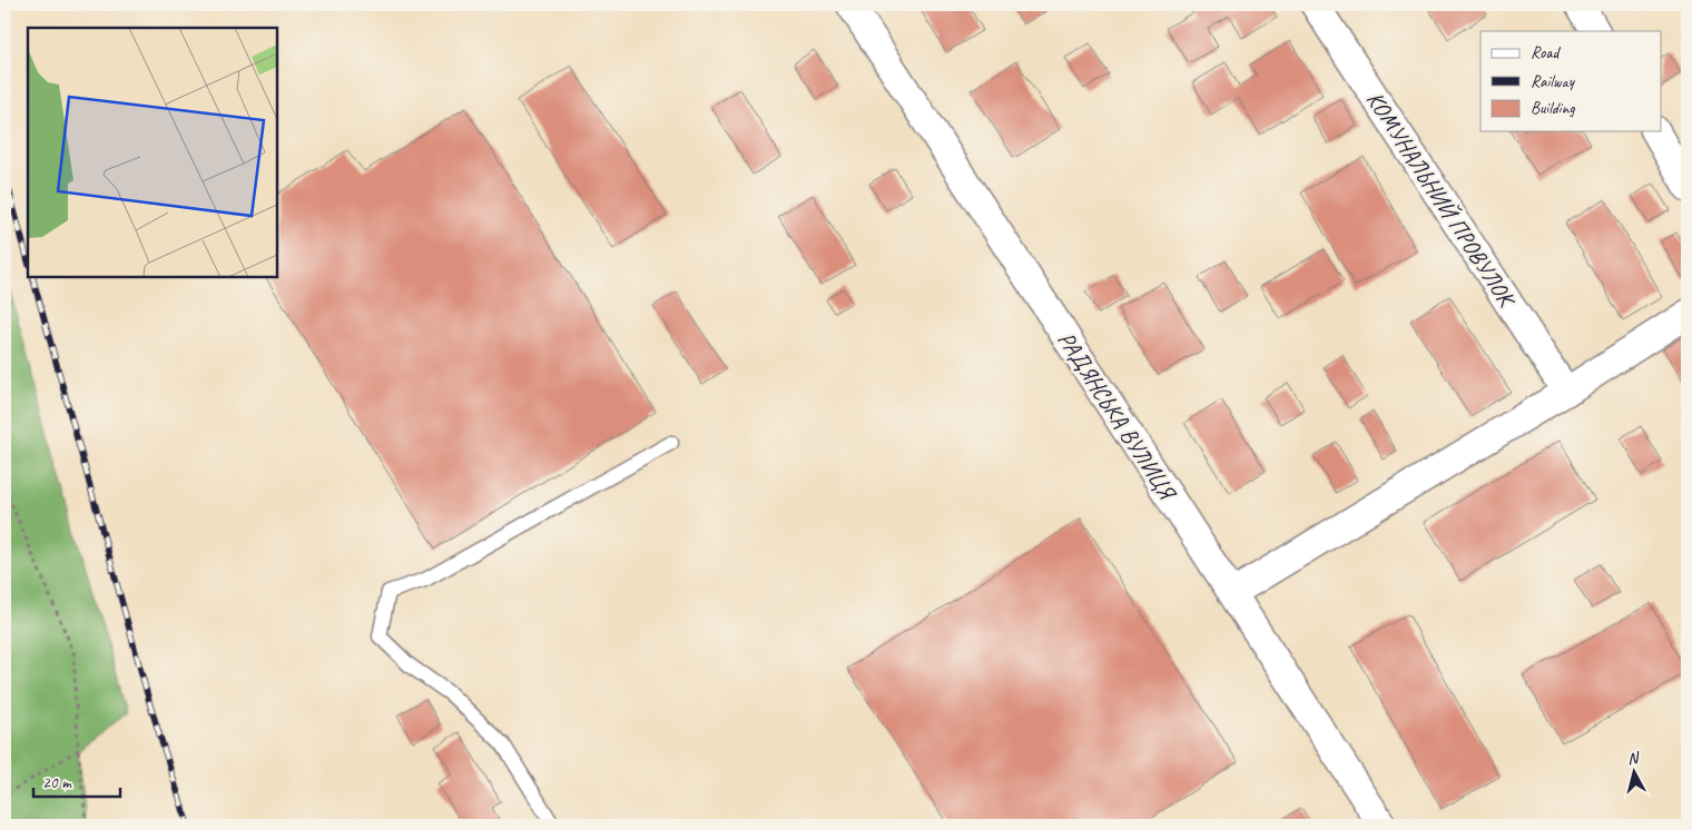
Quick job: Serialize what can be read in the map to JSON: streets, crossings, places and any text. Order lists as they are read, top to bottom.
{
  "streets": {
    "street": ["КОМУНАЛЬНИЙ ПРОВУЛОК", "РАДЯНСЬКА ВУЛИЦЯ"]
  },
  "legend": ["Road", "Railway", "Building"],
  "scale_bar": "20 m",
  "north": "top"
}
